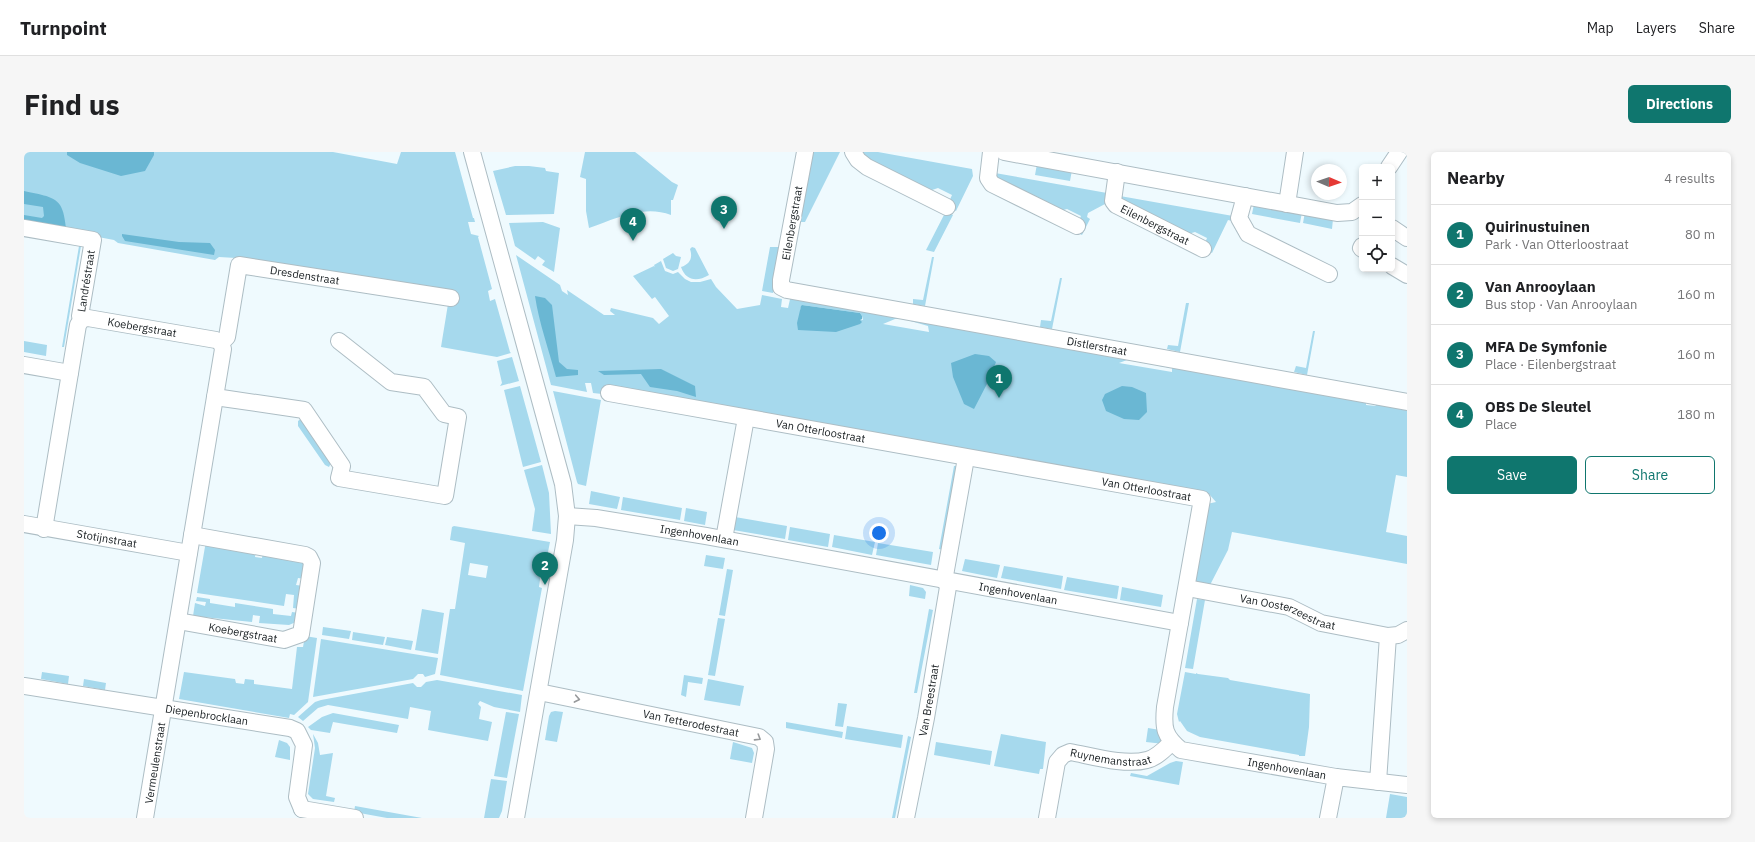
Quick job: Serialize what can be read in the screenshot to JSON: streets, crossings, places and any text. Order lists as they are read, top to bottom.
{
  "streets": {
    "street": [
      "Eilenbergstraat",
      "Dresdenstraat",
      "Landréstraat",
      "Koebergstraat",
      "Distlerstraat",
      "Van Otterloostraat",
      "Ingenhovenlaan",
      "Stotijnstraat",
      "Van Oosterzeestraat",
      "Van Breestraat",
      "Diepenbrocklaan",
      "Van Tetterodestraat",
      "Ruynemanstraat",
      "Vermeulenstraat"
    ]
  },
  "crossings": [
    ["Eilenbergstraat", "Distlerstraat"],
    ["Dresdenstraat", "Koebergstraat"],
    ["Landréstraat", "Koebergstraat"],
    ["Van Otterloostraat", "Ingenhovenlaan"],
    ["Van Otterloostraat", "Van Oosterzeestraat"],
    ["Ingenhovenlaan", "Van Breestraat"],
    ["Ingenhovenlaan", "Ruynemanstraat"],
    ["Diepenbrocklaan", "Vermeulenstraat"]
  ],
  "one_way": ["Van Tetterodestraat"],
  "north": "right",
  "page": {
    "header": "Turnpoint",
    "nav": ["Map", "Layers", "Share"],
    "buttons": [
      "Directions",
      ["Save", "Share"]
    ],
    "title": "Find us",
    "heading": ["Nearby", "4 results"],
    "map_buttons": ["+", "−"],
    "pins": [
      "3",
      "4",
      "1",
      "2"
    ],
    "list": [
      {
        "mark": "1",
        "name": "Quirinustuinen",
        "note": "Park · Van Otterloostraat",
        "value": "80 m"
      },
      {
        "mark": "2",
        "name": "Van Anrooylaan",
        "note": "Bus stop · Van Anrooylaan",
        "value": "160 m"
      },
      {
        "mark": "3",
        "name": "MFA De Symfonie",
        "note": "Place · Eilenbergstraat",
        "value": "160 m"
      },
      {
        "mark": "4",
        "name": "OBS De Sleutel",
        "note": "Place",
        "value": "180 m"
      }
    ]
  }
}
